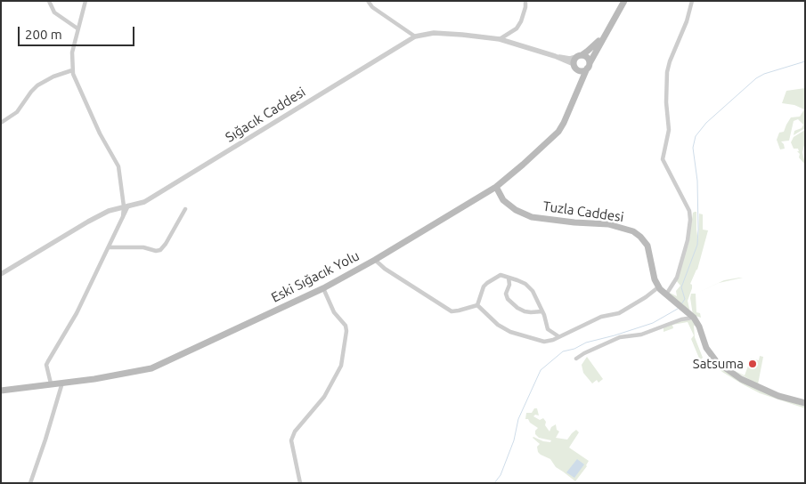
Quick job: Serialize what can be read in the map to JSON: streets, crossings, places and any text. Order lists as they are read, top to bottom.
{
  "streets": {
    "main road": ["Tuzla Caddesi", "Eski Sığacık Yolu"],
    "street": ["Sığacık Caddesi"]
  },
  "crossings": [
    ["Tuzla Caddesi", "Eski Sığacık Yolu"]
  ],
  "places": ["Satsuma"],
  "scale_bar": "200 m"
}
